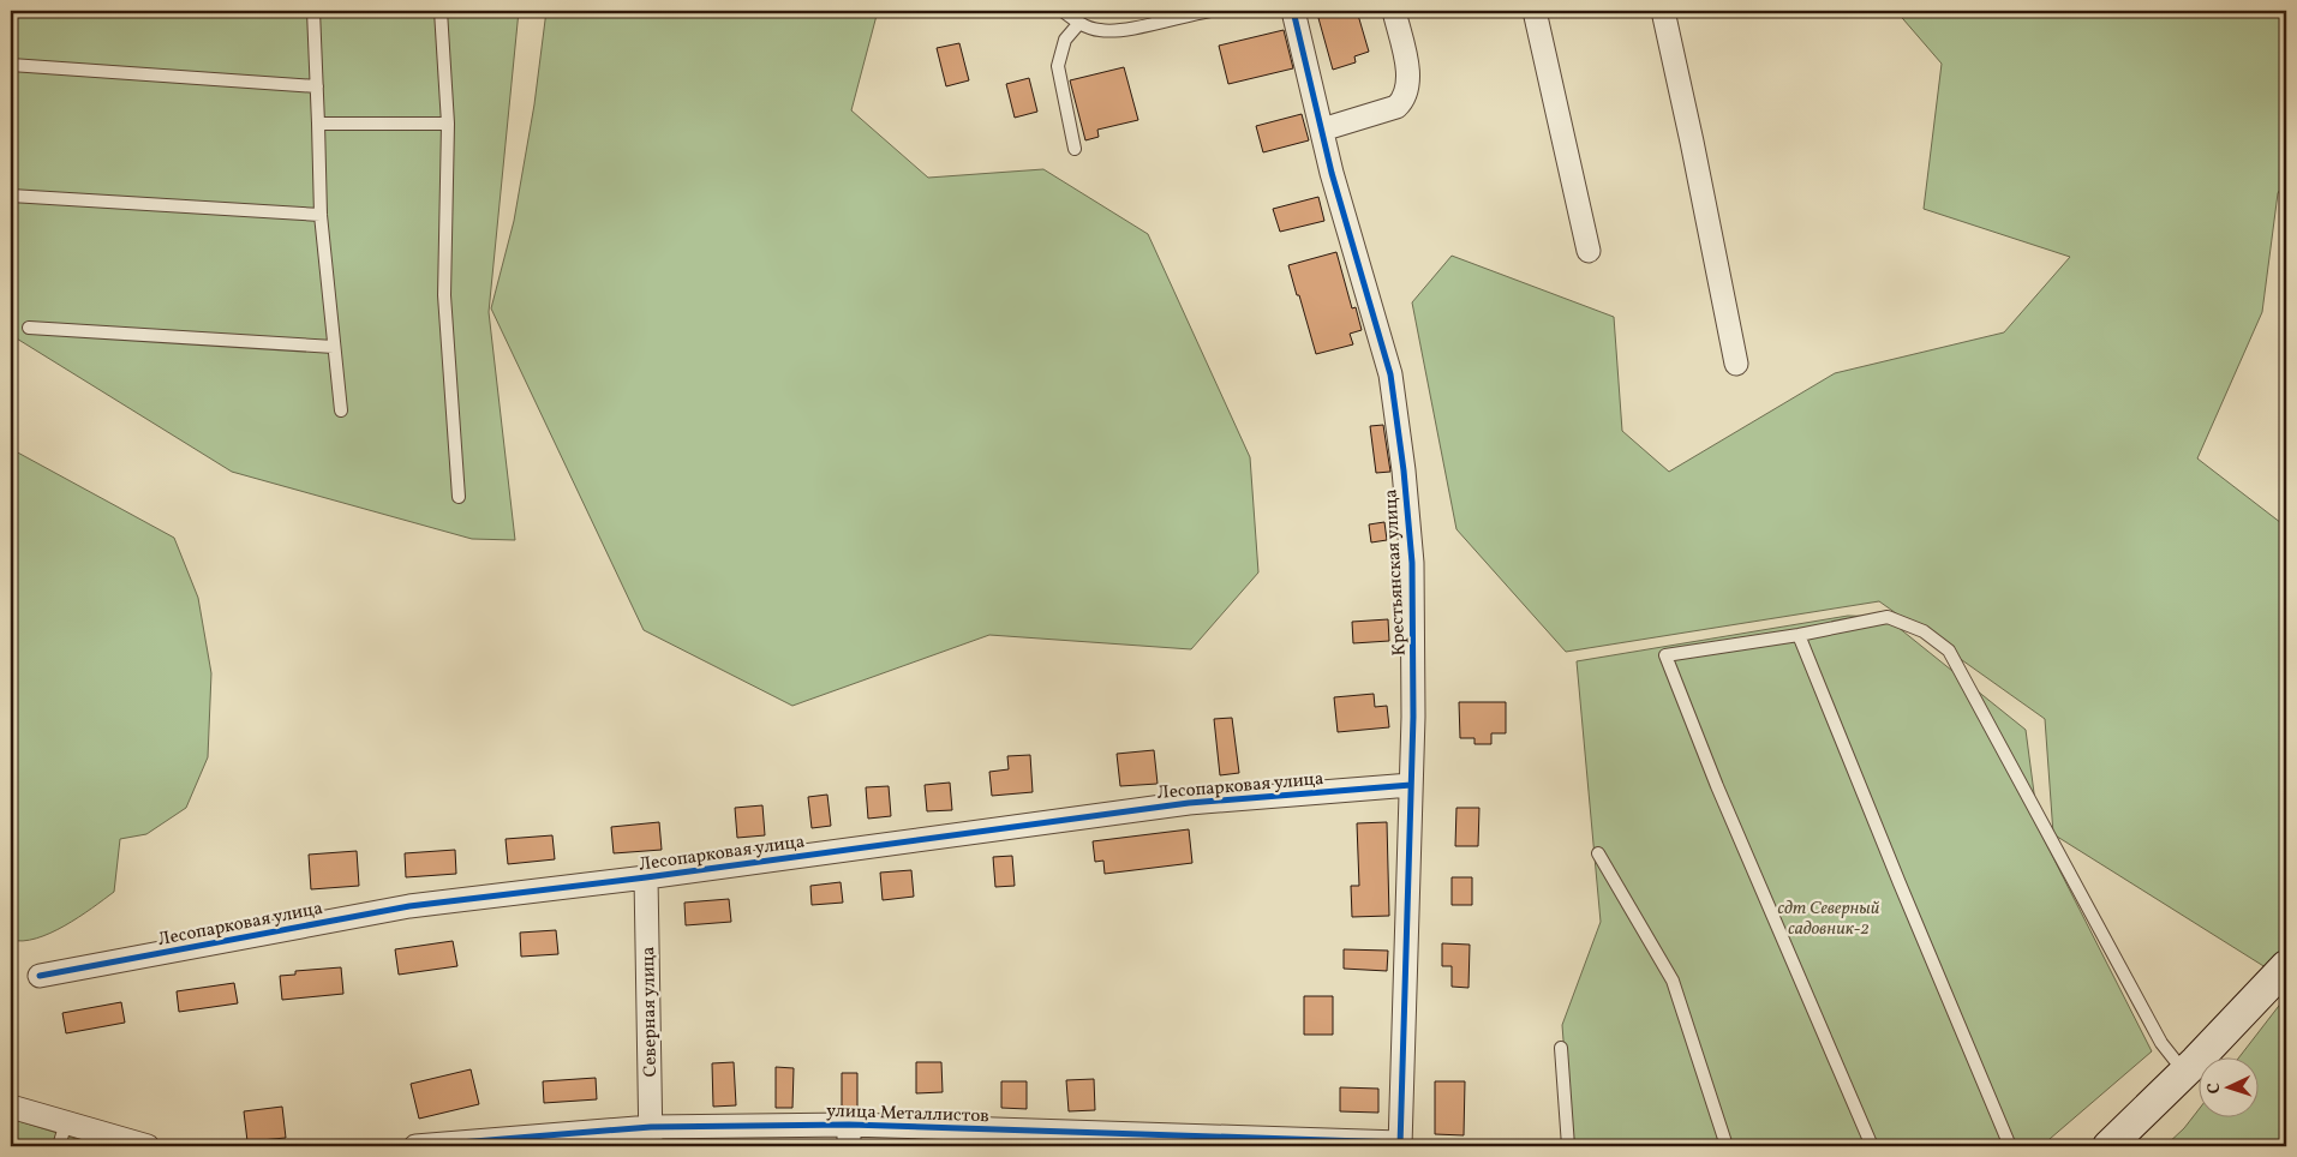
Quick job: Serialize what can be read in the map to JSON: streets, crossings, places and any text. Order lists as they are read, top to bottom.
{
  "streets": {
    "street": [
      "Крестьянская улица",
      "Лесопарковая улица",
      "Северная улица",
      "улица Металлистов"
    ]
  },
  "crossings": [
    ["Крестьянская улица", "Лесопарковая улица"],
    ["Крестьянская улица", "улица Металлистов"],
    ["Лесопарковая улица", "Северная улица"],
    ["Северная улица", "улица Металлистов"]
  ],
  "parks": ["сдт Северный садовник-2"],
  "north": "left"
}
